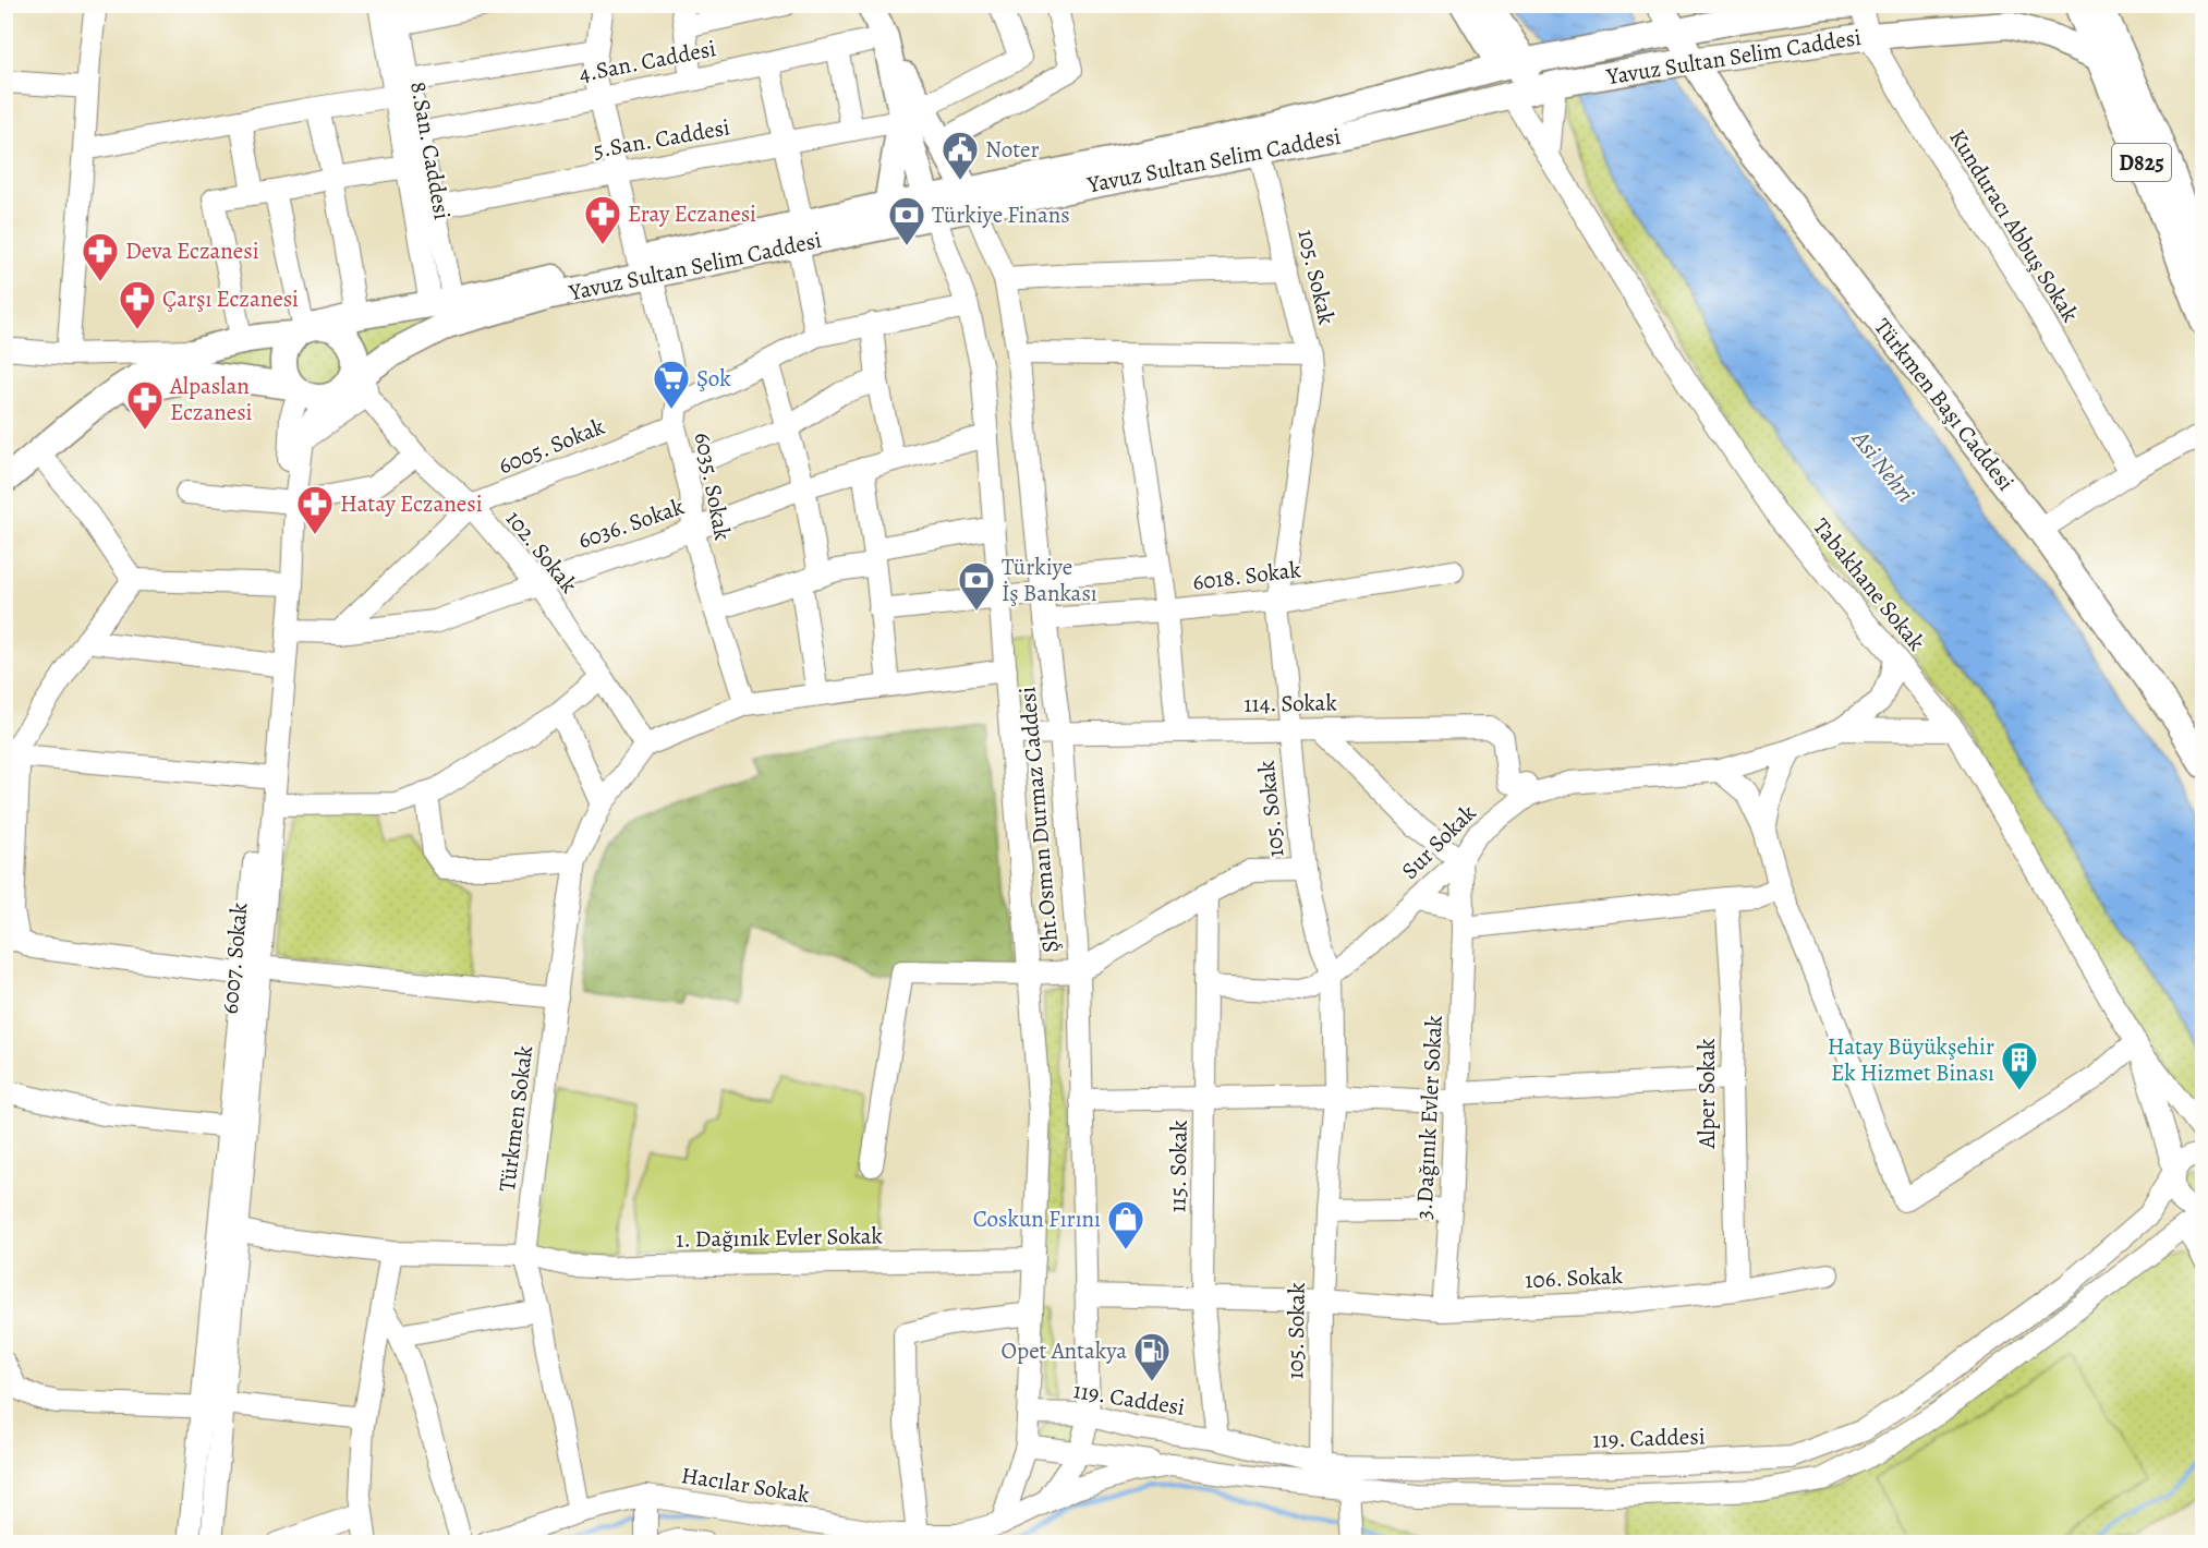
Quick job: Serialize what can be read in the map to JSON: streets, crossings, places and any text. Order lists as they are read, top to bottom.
{
  "streets": {
    "main road": ["Yavuz Sultan Selim Caddesi", "D825", "Türkmen Başı Caddesi"],
    "street": [
      "4.San. Caddesi",
      "5.San. Caddesi",
      "8.San. Caddesi",
      "Kunduracı Abbuş Sokak",
      "105. Sokak",
      "6005. Sokak",
      "6035. Sokak",
      "6036. Sokak",
      "102. Sokak",
      "6018. Sokak",
      "Tabakhane Sokak",
      "114. Sokak",
      "Şht.Osman Durmaz Caddesi",
      "Sur Sokak",
      "6007. Sokak",
      "Alper Sokak",
      "3.Dağınık Evler Sokak",
      "Türkmen Sokak",
      "115. Sokak",
      "1. Dağınık Evler Sokak",
      "106. Sokak",
      "119. Caddesi",
      "Hacılar Sokak"
    ]
  },
  "crossings": [
    ["Yavuz Sultan Selim Caddesi", "8.San. Caddesi"],
    ["Yavuz Sultan Selim Caddesi", "D825"],
    ["Yavuz Sultan Selim Caddesi", "Kunduracı Abbuş Sokak"],
    ["Yavuz Sultan Selim Caddesi", "105. Sokak"],
    ["Yavuz Sultan Selim Caddesi", "Türkmen Başı Caddesi"],
    ["Yavuz Sultan Selim Caddesi", "6035. Sokak"],
    ["Yavuz Sultan Selim Caddesi", "102. Sokak"],
    ["Yavuz Sultan Selim Caddesi", "Tabakhane Sokak"],
    ["Yavuz Sultan Selim Caddesi", "Şht.Osman Durmaz Caddesi"],
    ["Yavuz Sultan Selim Caddesi", "6007. Sokak"],
    ["4.San. Caddesi", "8.San. Caddesi"],
    ["4.San. Caddesi", "6035. Sokak"],
    ["5.San. Caddesi", "8.San. Caddesi"],
    ["5.San. Caddesi", "6035. Sokak"],
    ["105. Sokak", "6018. Sokak"],
    ["105. Sokak", "114. Sokak"],
    ["105. Sokak", "Sur Sokak"],
    ["105. Sokak", "106. Sokak"],
    ["105. Sokak", "119. Caddesi"],
    ["6005. Sokak", "6035. Sokak"],
    ["6005. Sokak", "6036. Sokak"],
    ["6005. Sokak", "102. Sokak"],
    ["6035. Sokak", "6036. Sokak"],
    ["6036. Sokak", "102. Sokak"],
    ["6036. Sokak", "Şht.Osman Durmaz Caddesi"],
    ["6036. Sokak", "6007. Sokak"],
    ["102. Sokak", "6007. Sokak"],
    ["102. Sokak", "Türkmen Sokak"],
    ["6018. Sokak", "Şht.Osman Durmaz Caddesi"],
    ["Tabakhane Sokak", "Sur Sokak"],
    ["114. Sokak", "Şht.Osman Durmaz Caddesi"],
    ["Şht.Osman Durmaz Caddesi", "1. Dağınık Evler Sokak"],
    ["Şht.Osman Durmaz Caddesi", "106. Sokak"],
    ["Şht.Osman Durmaz Caddesi", "119. Caddesi"],
    ["Sur Sokak", "3.Dağınık Evler Sokak"],
    ["Sur Sokak", "115. Sokak"],
    ["6007. Sokak", "1. Dağınık Evler Sokak"],
    ["Alper Sokak", "106. Sokak"],
    ["3.Dağınık Evler Sokak", "106. Sokak"],
    ["Türkmen Sokak", "1. Dağınık Evler Sokak"],
    ["Türkmen Sokak", "Hacılar Sokak"],
    ["115. Sokak", "106. Sokak"],
    ["115. Sokak", "119. Caddesi"]
  ],
  "water": ["Asi Nehri"],
  "places": {
    "public building": ["Noter"],
    "pharmacy": [
      "Eray Eczanesi",
      "Deva Eczanesi",
      "Çarşı Eczanesi",
      "Alpaslan Eczanesi",
      "Hatay Eczanesi"
    ],
    "bank": ["Türkiye Finans", "Türkiye İş Bankası"],
    "supermarket": ["Şok"],
    "building": ["Hatay Büyükşehir Ek Hizmet Binası"],
    "shop": ["Coskun Fırını"],
    "fuel station": ["Opet Antakya"]
  }
}
